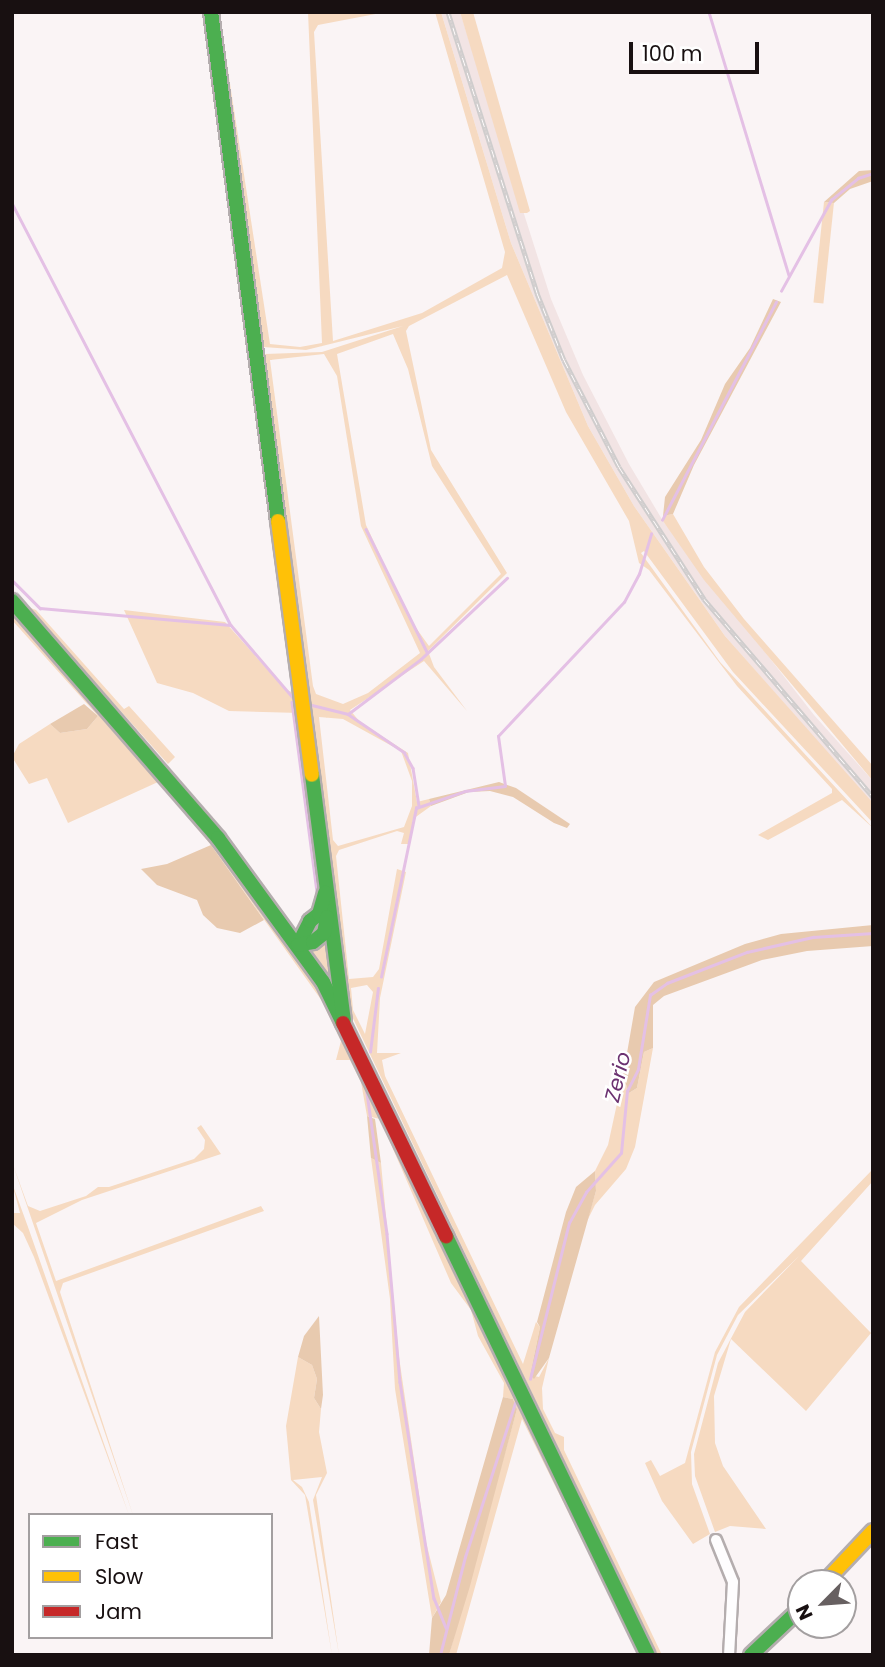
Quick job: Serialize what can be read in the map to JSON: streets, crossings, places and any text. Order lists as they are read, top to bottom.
{
  "water": ["Zerio"],
  "legend": ["Fast", "Slow", "Jam"],
  "scale_bar": "100 m",
  "north": "bottom left"
}
